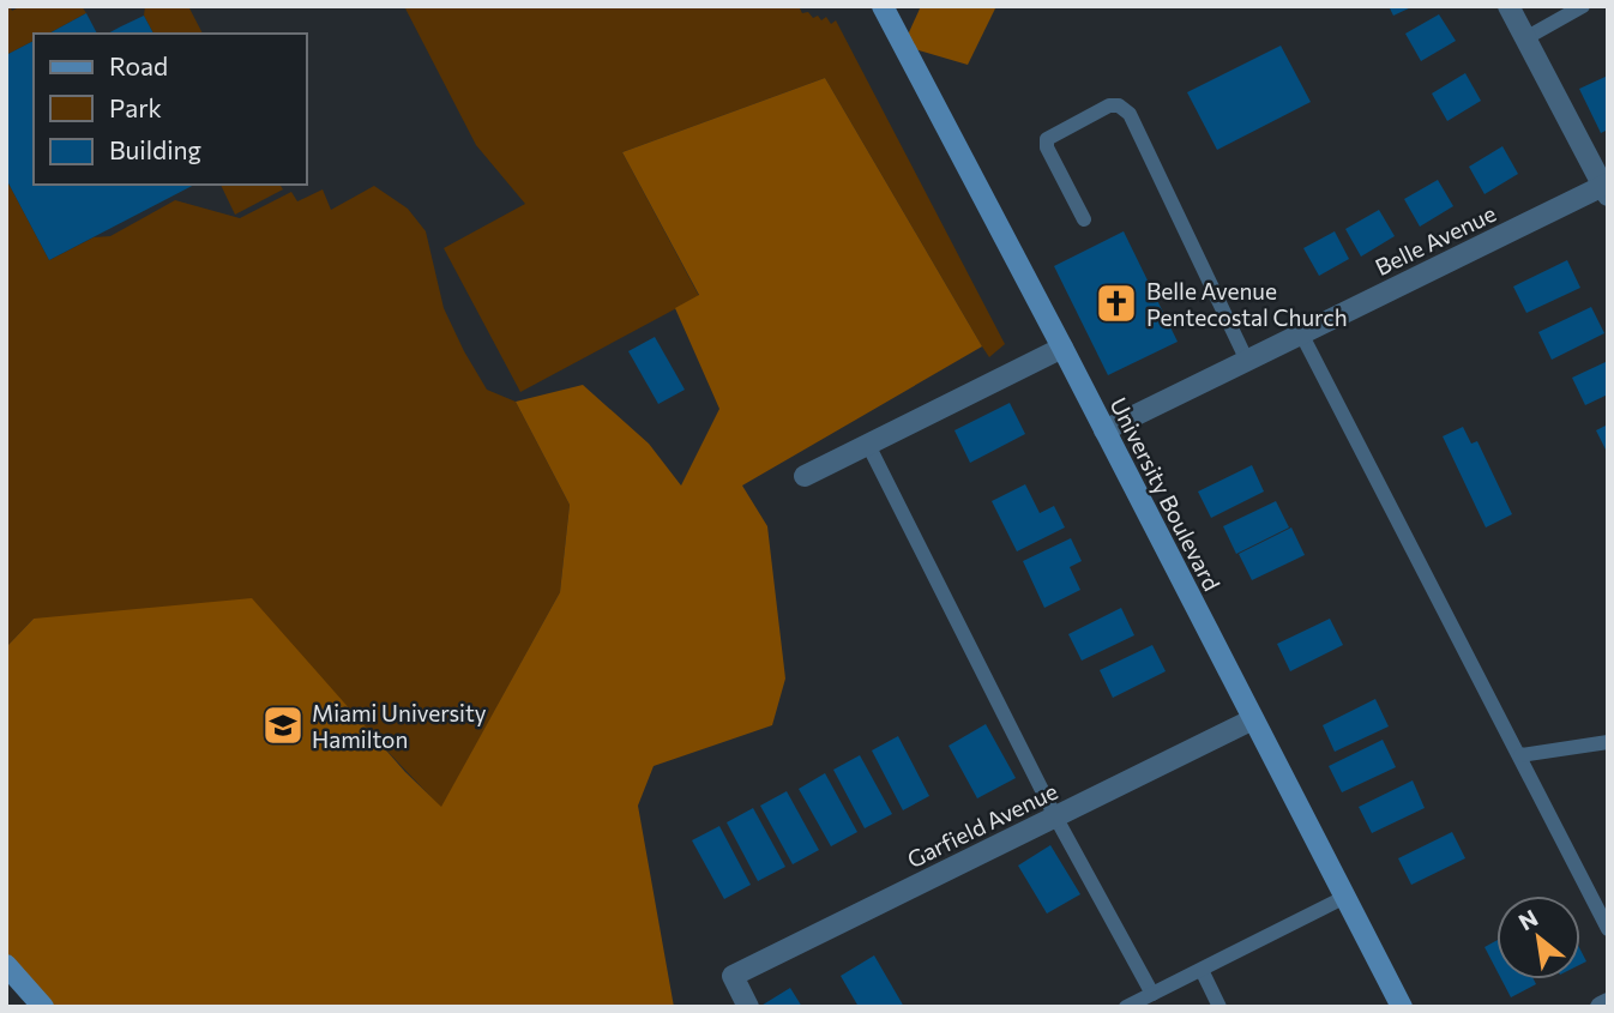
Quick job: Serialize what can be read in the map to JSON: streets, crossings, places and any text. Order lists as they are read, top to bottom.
{
  "streets": {
    "street": ["Belle Avenue", "University Boulevard", "Garfield Avenue"]
  },
  "crossings": [
    ["Belle Avenue", "University Boulevard"],
    ["University Boulevard", "Garfield Avenue"]
  ],
  "places": {
    "church": ["Belle Avenue Pentecostal Church"],
    "school or university": ["Miami University Hamilton"]
  },
  "legend": ["Road", "Park", "Building"],
  "north": "top left"
}
